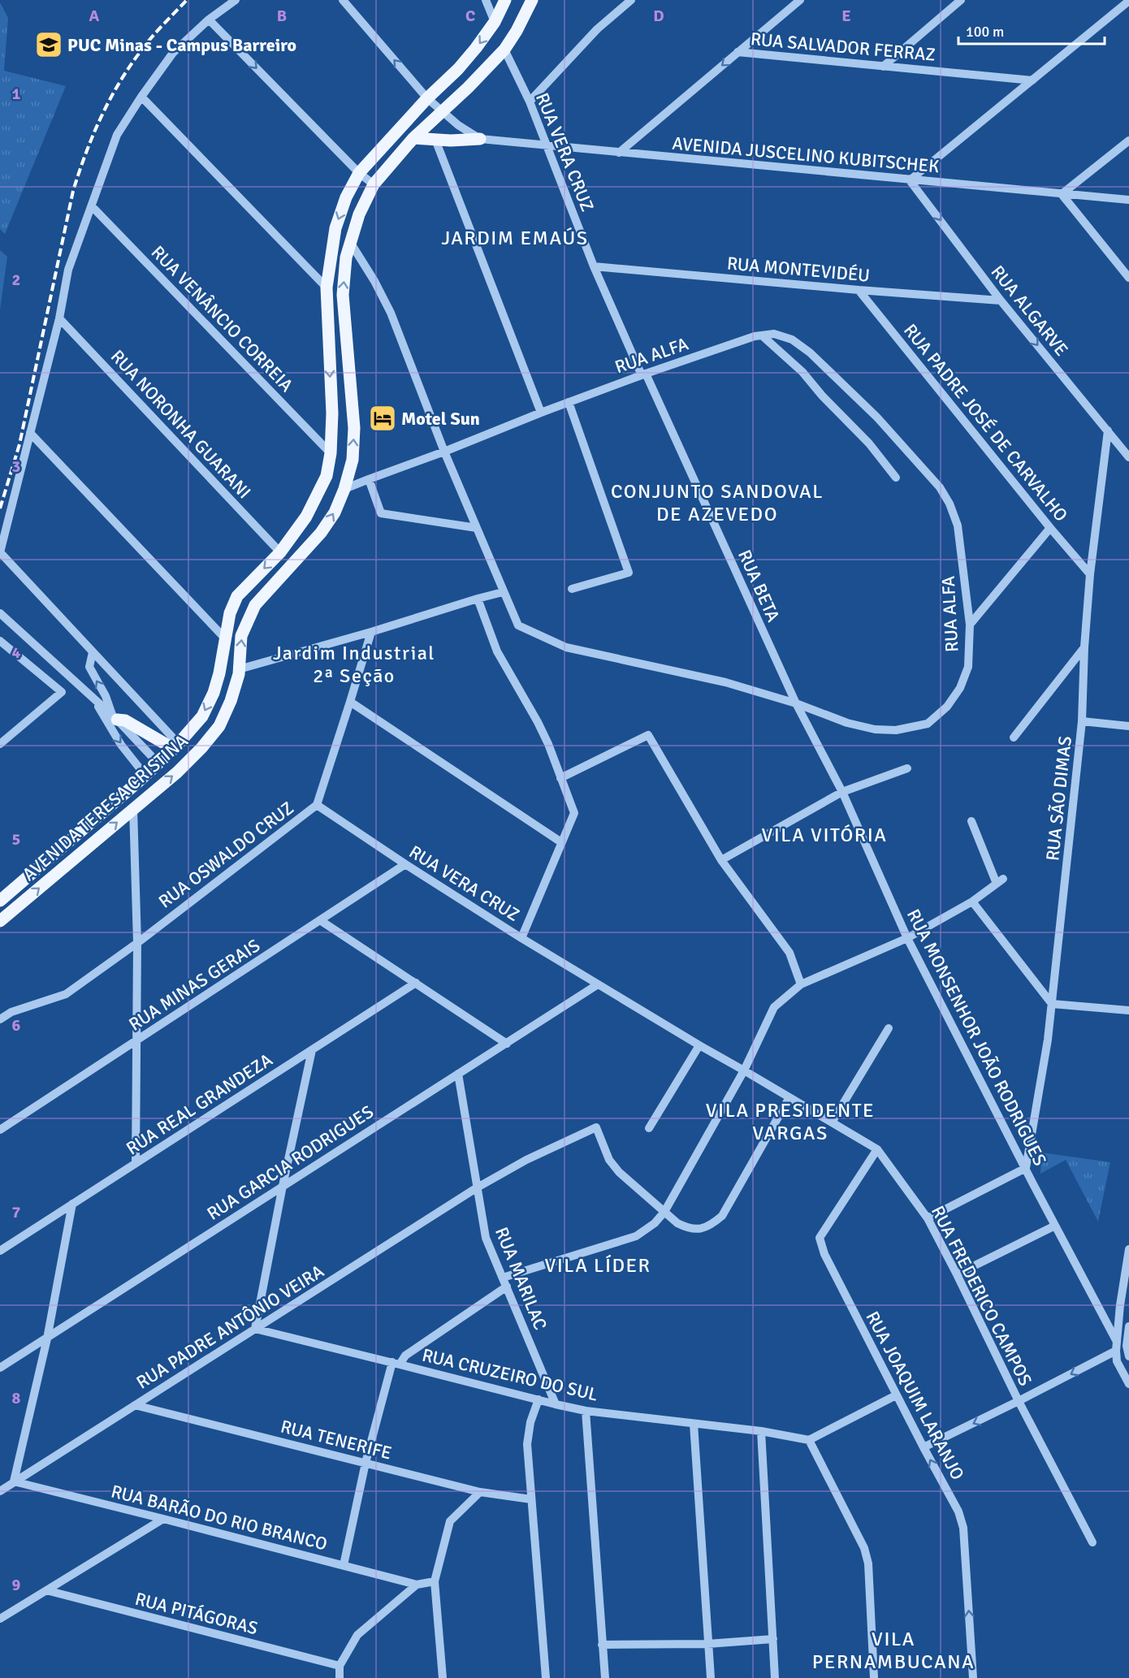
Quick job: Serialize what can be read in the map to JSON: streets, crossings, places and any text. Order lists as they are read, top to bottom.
{
  "streets": {
    "main road": ["AVENIDA TERESA CRISTINA"],
    "street": [
      "RUA SALVADOR FERRAZ",
      "RUA VERA CRUZ",
      "AVENIDA JUSCELINO KUBITSCHEK",
      "RUA MONTEVIDÉU",
      "RUA ALGARVE",
      "RUA VENÂNCIO CORREIA",
      "RUA ALFA",
      "RUA PADRE JOSÉ DE CARVALHO",
      "RUA NORONHA GUARANI",
      "RUA BETA",
      "RUA SÃO DIMAS",
      "RUA OSWALDO CRUZ",
      "RUA MINAS GERAIS",
      "RUA MONSENHOR JOÃO RODRIGUES",
      "RUA REAL GRANDEZA",
      "RUA GARCIA RODRIGUES",
      "RUA MARILAC",
      "RUA FREDERICO CAMPOS",
      "RUA PADRE ANTÔNIO VEIRA",
      "RUA CRUZEIRO DO SUL",
      "RUA JOAQUIM LARANJO",
      "RUA TENERIFE",
      "RUA BARÃO DO RIO BRANCO",
      "RUA PITÁGORAS"
    ]
  },
  "crossings": [
    ["RUA VERA CRUZ", "AVENIDA JUSCELINO KUBITSCHEK"],
    ["RUA VERA CRUZ", "RUA MONTEVIDÉU"],
    ["RUA VERA CRUZ", "RUA ALFA"],
    ["RUA VERA CRUZ", "RUA BETA"],
    ["RUA VERA CRUZ", "AVENIDA TERESA CRISTINA"],
    ["RUA VERA CRUZ", "RUA OSWALDO CRUZ"],
    ["RUA VERA CRUZ", "RUA MINAS GERAIS"],
    ["RUA VERA CRUZ", "RUA GARCIA RODRIGUES"],
    ["RUA VERA CRUZ", "RUA FREDERICO CAMPOS"],
    ["AVENIDA JUSCELINO KUBITSCHEK", "RUA ALGARVE"],
    ["RUA MONTEVIDÉU", "RUA ALGARVE"],
    ["RUA MONTEVIDÉU", "RUA PADRE JOSÉ DE CARVALHO"],
    ["RUA ALGARVE", "RUA SÃO DIMAS"],
    ["RUA VENÂNCIO CORREIA", "AVENIDA TERESA CRISTINA"],
    ["RUA ALFA", "RUA BETA"],
    ["RUA ALFA", "AVENIDA TERESA CRISTINA"],
    ["RUA ALFA", "RUA MONSENHOR JOÃO RODRIGUES"],
    ["RUA PADRE JOSÉ DE CARVALHO", "RUA SÃO DIMAS"],
    ["RUA NORONHA GUARANI", "AVENIDA TERESA CRISTINA"],
    ["RUA BETA", "RUA MONSENHOR JOÃO RODRIGUES"],
    ["RUA SÃO DIMAS", "RUA MONSENHOR JOÃO RODRIGUES"],
    ["RUA GARCIA RODRIGUES", "RUA MARILAC"],
    ["RUA GARCIA RODRIGUES", "RUA FREDERICO CAMPOS"],
    ["RUA MARILAC", "RUA PADRE ANTÔNIO VEIRA"],
    ["RUA MARILAC", "RUA CRUZEIRO DO SUL"],
    ["RUA FREDERICO CAMPOS", "RUA JOAQUIM LARANJO"],
    ["RUA PADRE ANTÔNIO VEIRA", "RUA CRUZEIRO DO SUL"],
    ["RUA PADRE ANTÔNIO VEIRA", "RUA TENERIFE"],
    ["RUA PADRE ANTÔNIO VEIRA", "RUA BARÃO DO RIO BRANCO"]
  ],
  "one_way": ["RUA ALGARVE", "RUA JOAQUIM LARANJO"],
  "districts": [
    "JARDIM EMAÚS",
    "CONJUNTO SANDOVAL DE AZEVEDO",
    "Jardim Industrial 2ª Seção",
    "VILA VITÓRIA",
    "VILA PRESIDENTE VARGAS",
    "VILA LÍDER",
    "VILA PERNAMBUCANA"
  ],
  "places": {
    "school or university": ["PUC Minas - Campus Barreiro"],
    "hotel": ["Motel Sun"]
  },
  "scale_bar": "100 m",
  "grid": {
    "columns": [
      "A",
      "B",
      "C",
      "D",
      "E"
    ],
    "rows": [
      "1",
      "2",
      "3",
      "4",
      "5",
      "6",
      "7",
      "8",
      "9"
    ]
  }
}
